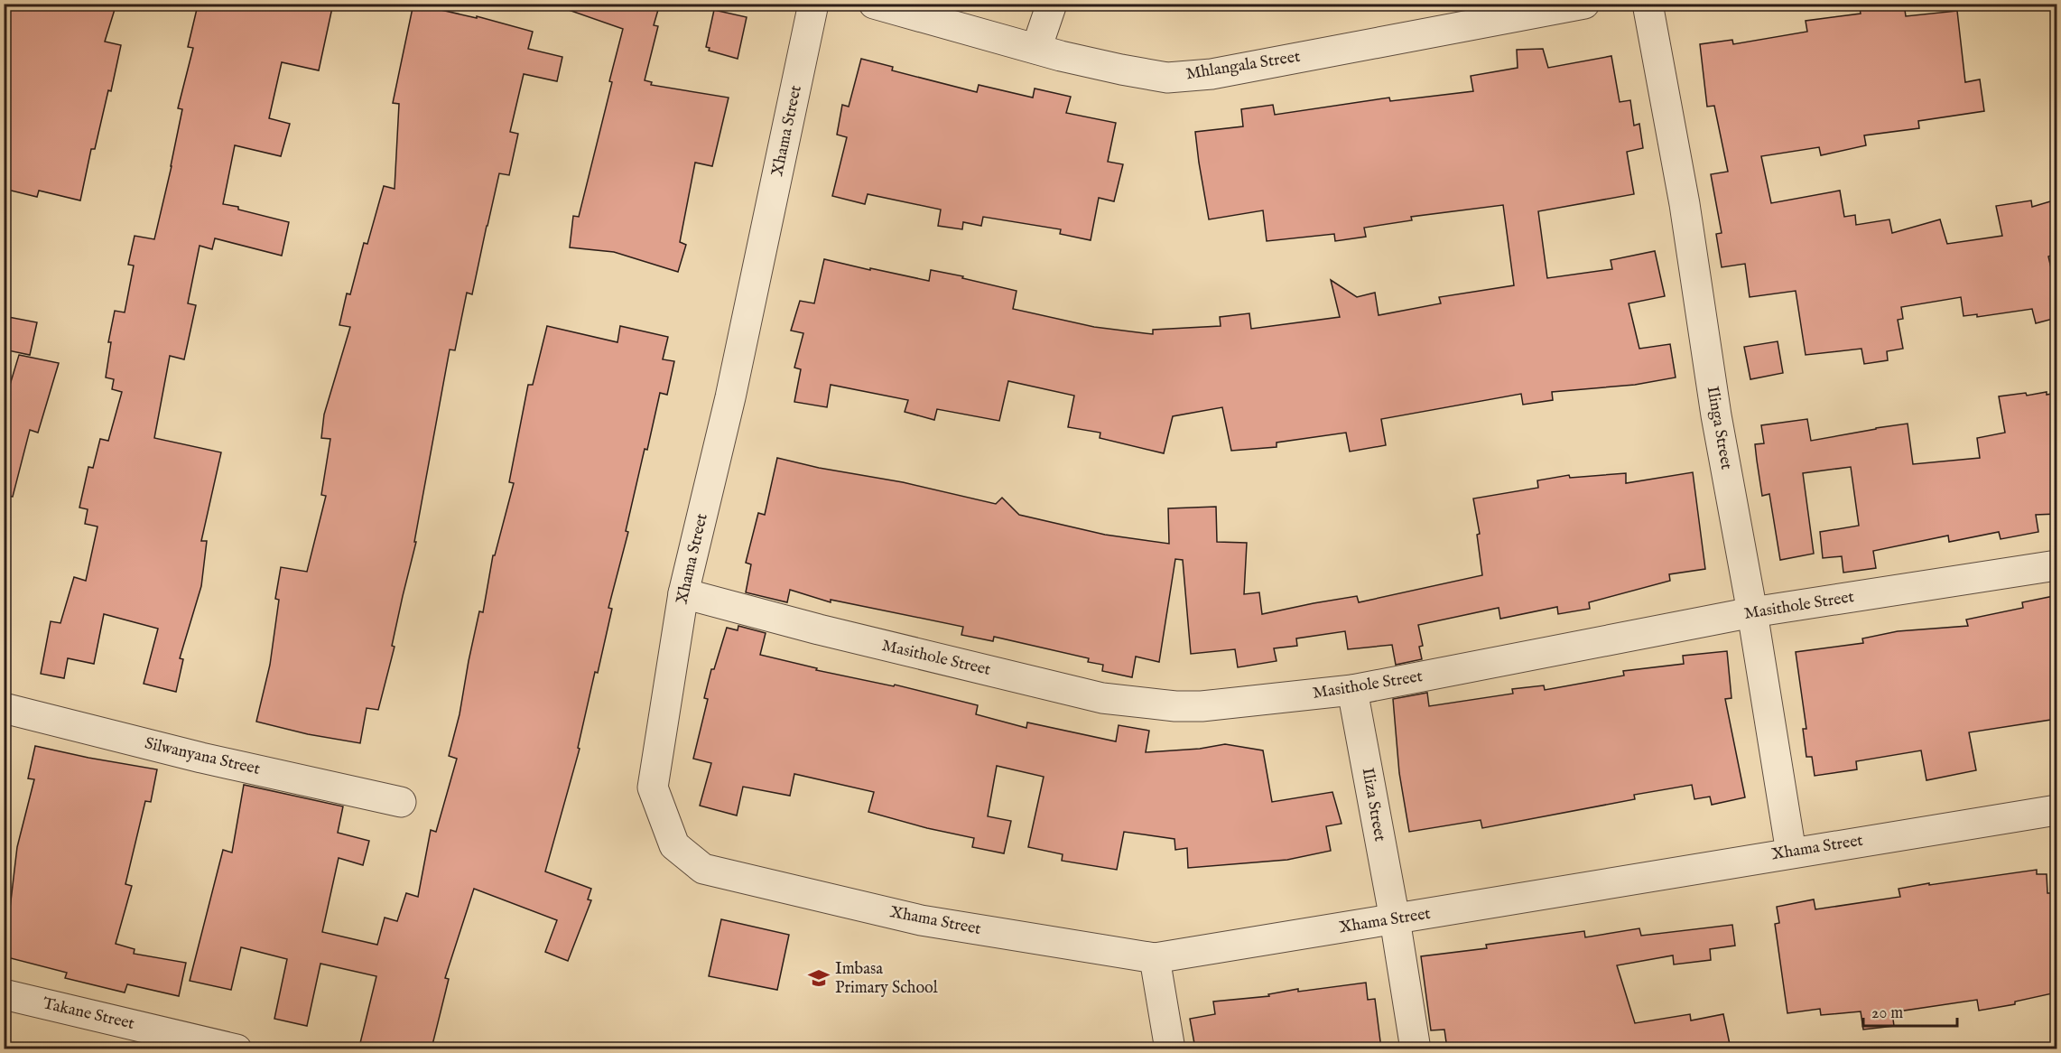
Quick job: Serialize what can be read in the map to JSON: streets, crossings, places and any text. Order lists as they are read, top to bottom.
{
  "streets": {
    "street": [
      "Mhlangala Street",
      "Xhama Street",
      "Ilinga Street",
      "Masithole Street",
      "Silwanyana Street",
      "Iliza Street",
      "Takane Street"
    ]
  },
  "crossings": [
    ["Xhama Street", "Ilinga Street"],
    ["Xhama Street", "Masithole Street"],
    ["Xhama Street", "Iliza Street"],
    ["Ilinga Street", "Masithole Street"],
    ["Masithole Street", "Iliza Street"]
  ],
  "places": {
    "school or university": ["Imbasa Primary School"]
  },
  "scale_bar": "20 m"
}
